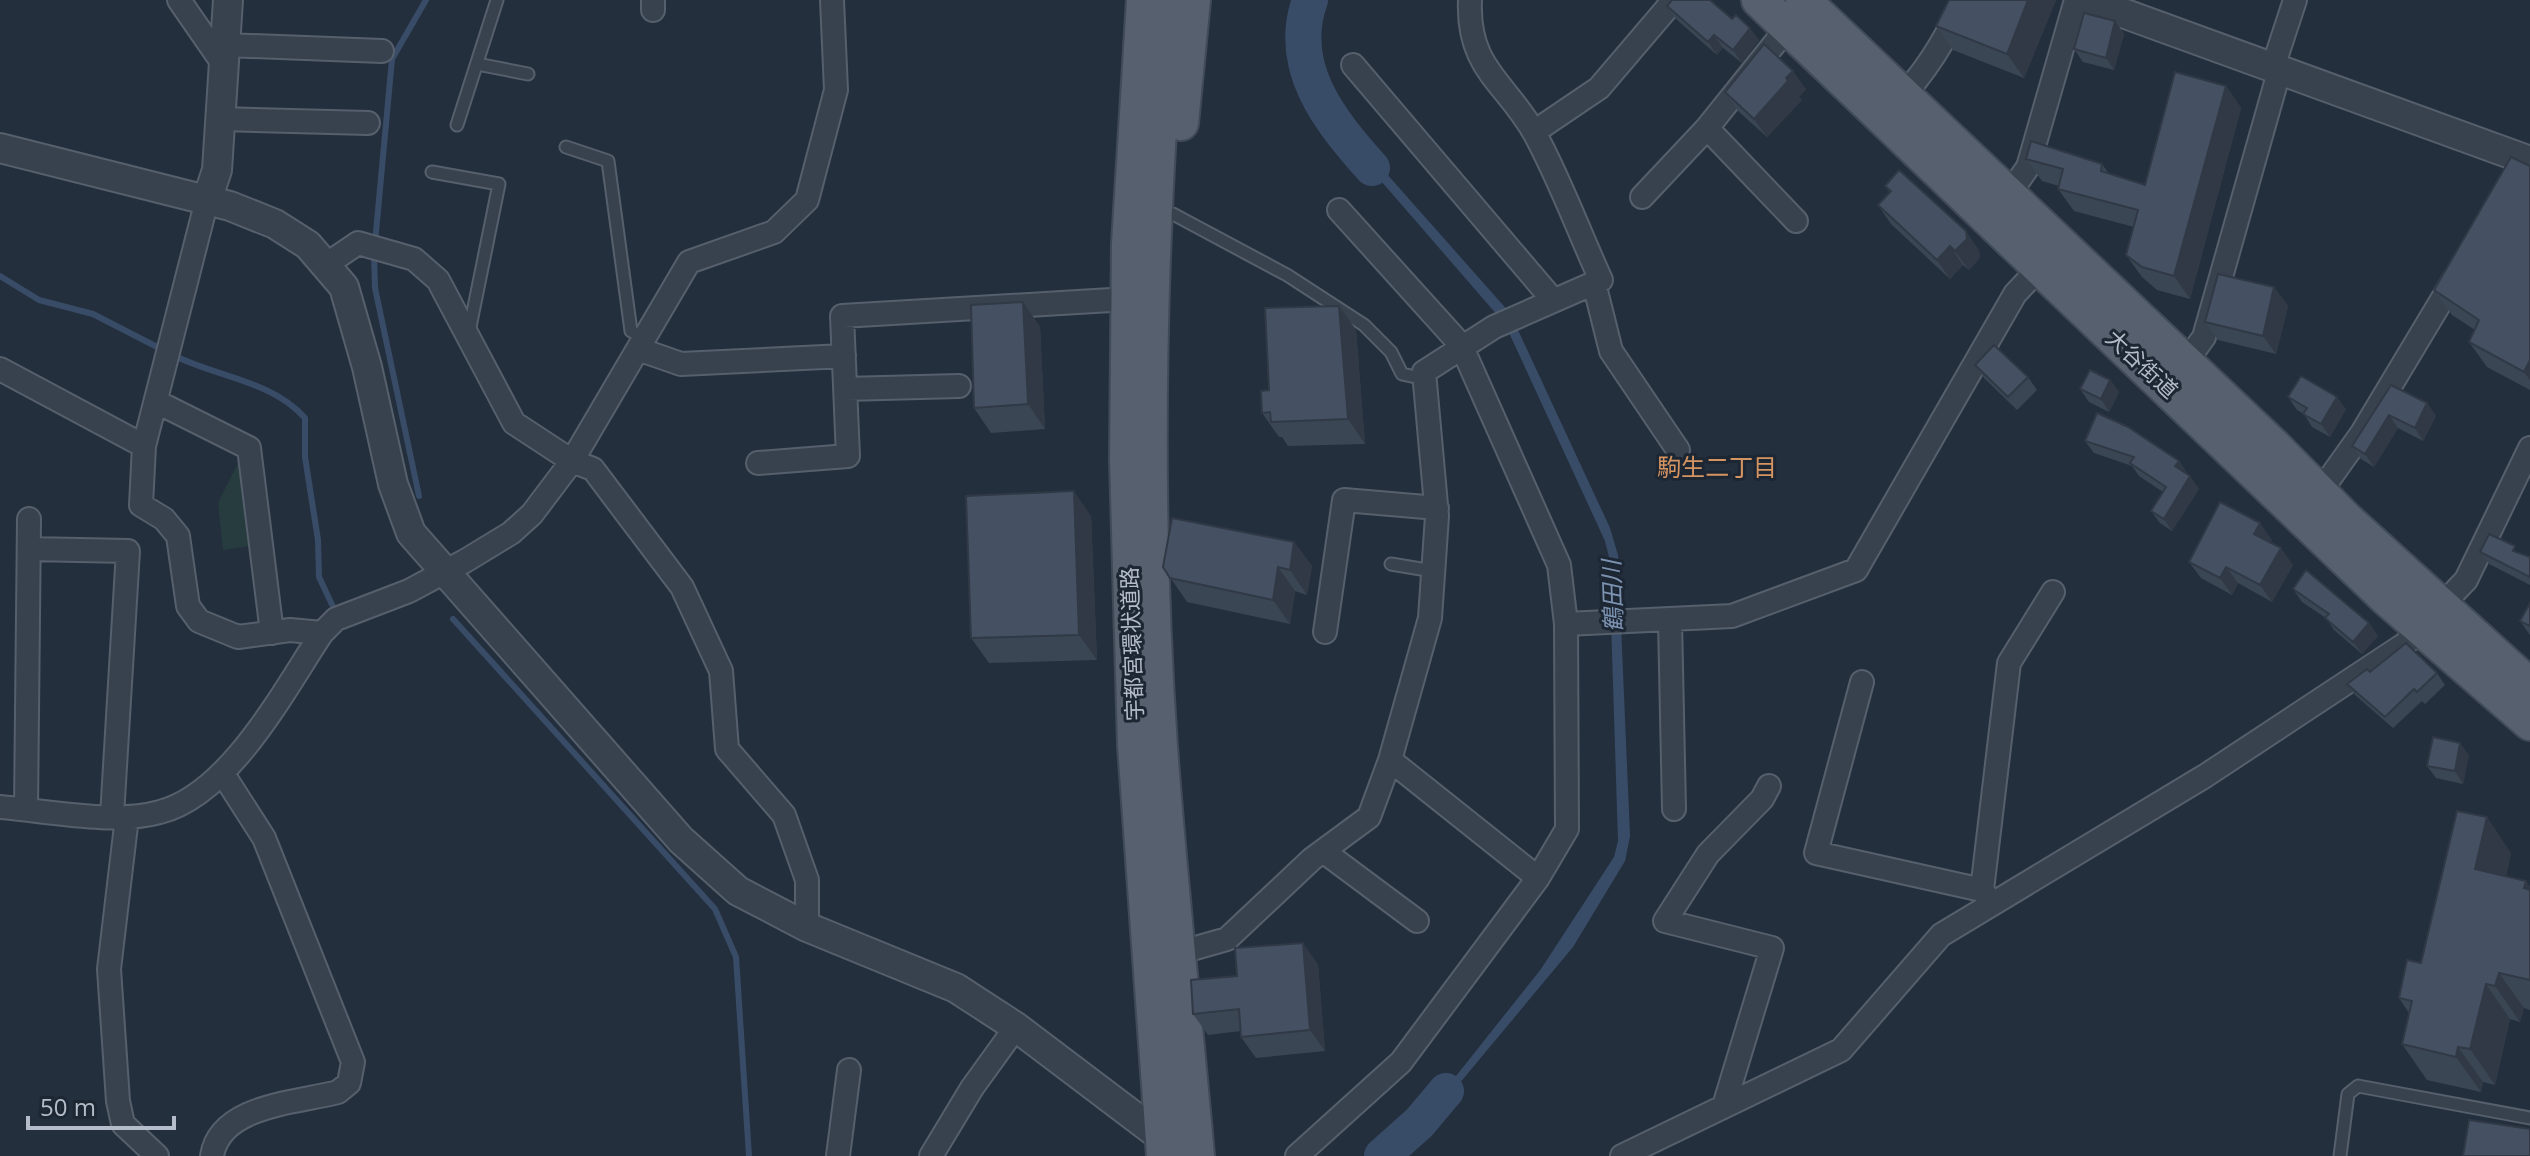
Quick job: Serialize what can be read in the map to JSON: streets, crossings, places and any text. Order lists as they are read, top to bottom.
{
  "streets": {
    "main road": ["大谷街道", "宇都宮環状道路"]
  },
  "districts": ["駒生二丁目"],
  "water": ["鶴田川"],
  "scale_bar": "50 m"
}
